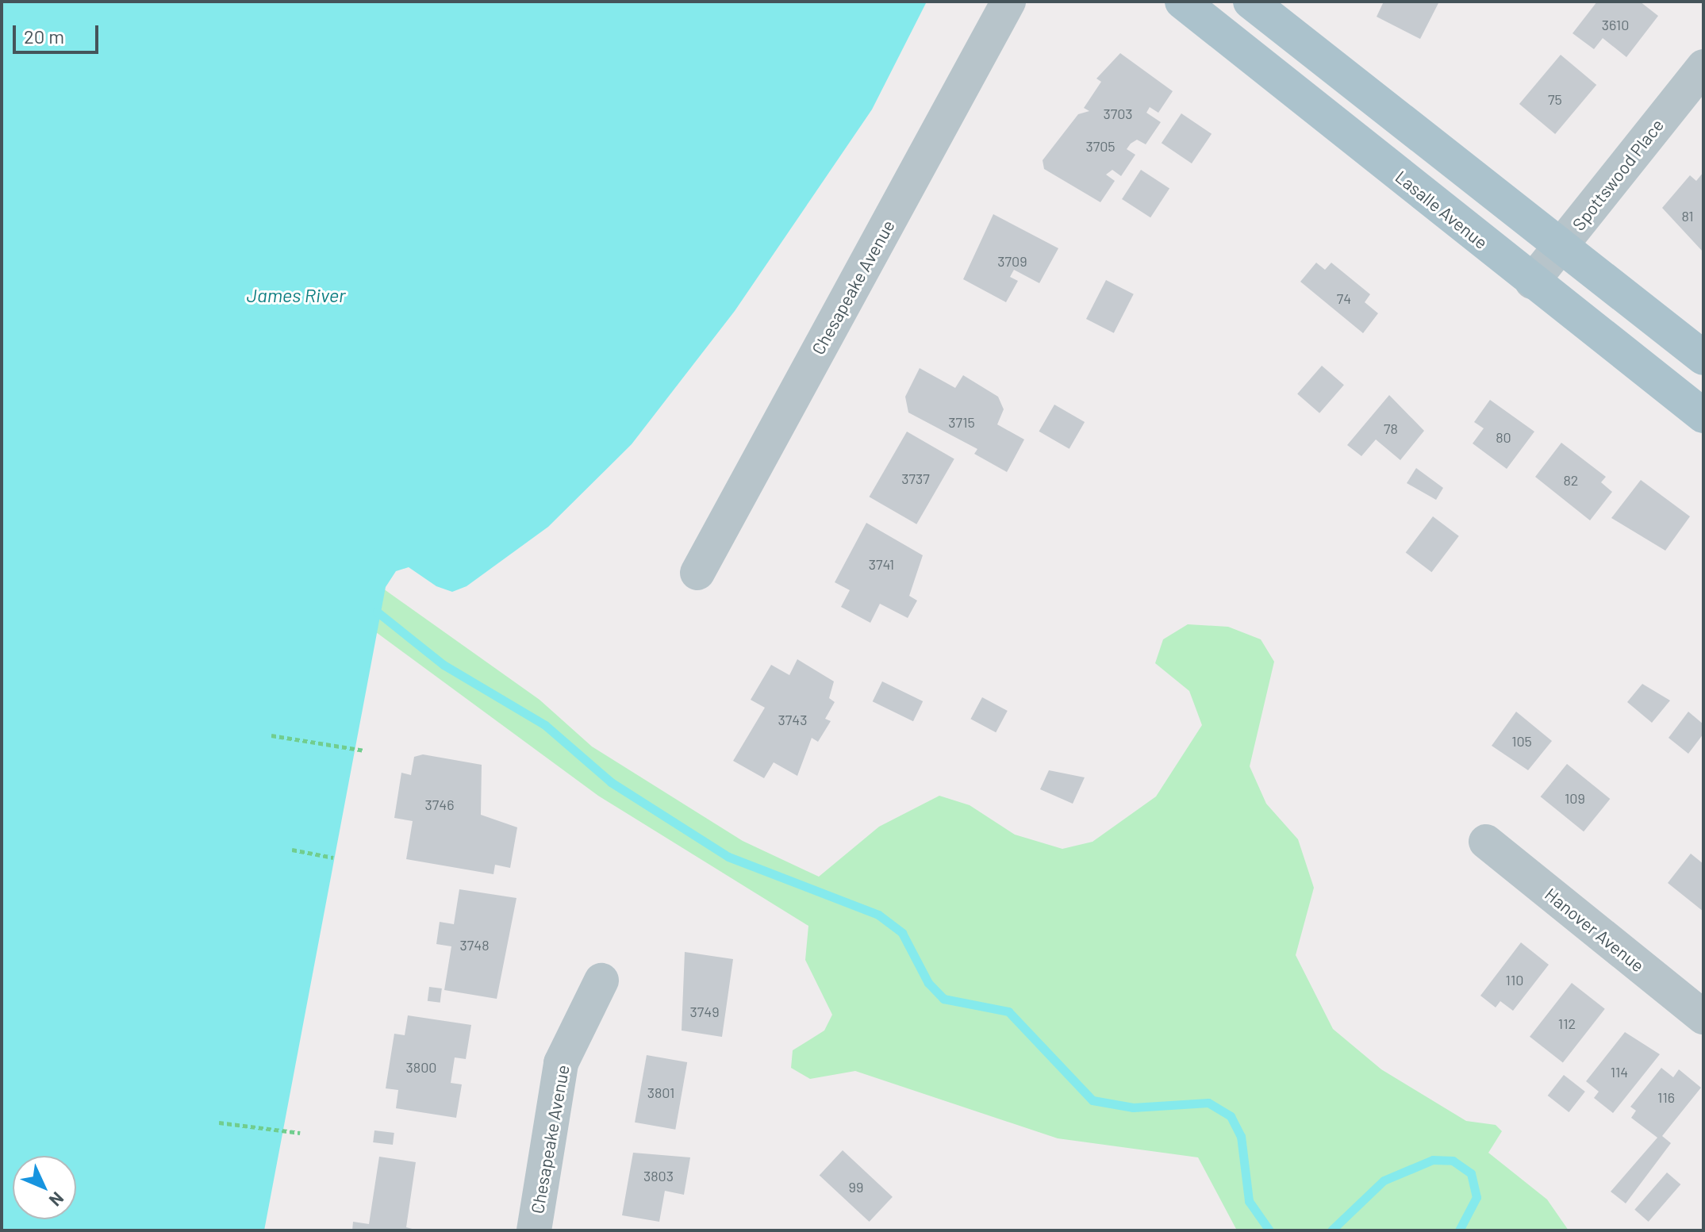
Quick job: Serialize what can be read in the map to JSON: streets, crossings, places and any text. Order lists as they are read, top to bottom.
{
  "streets": {
    "main road": ["Lasalle Avenue"],
    "street": ["Spottswood Place", "Chesapeake Avenue", "Hanover Avenue"]
  },
  "crossings": [
    ["Spottswood Place", "Lasalle Avenue"]
  ],
  "water": ["James River"],
  "house_numbers": [
    "3610",
    "75",
    "3703",
    "3705",
    "81",
    "3709",
    "74",
    "3715",
    "78",
    "80",
    "3737",
    "82",
    "3741",
    "3743",
    "105",
    "109",
    "3746",
    "3748",
    "110",
    "3749",
    "112",
    "3800",
    "114",
    "3801",
    "116",
    "3803",
    "99"
  ],
  "scale_bar": "20 m",
  "north": "bottom right"
}
